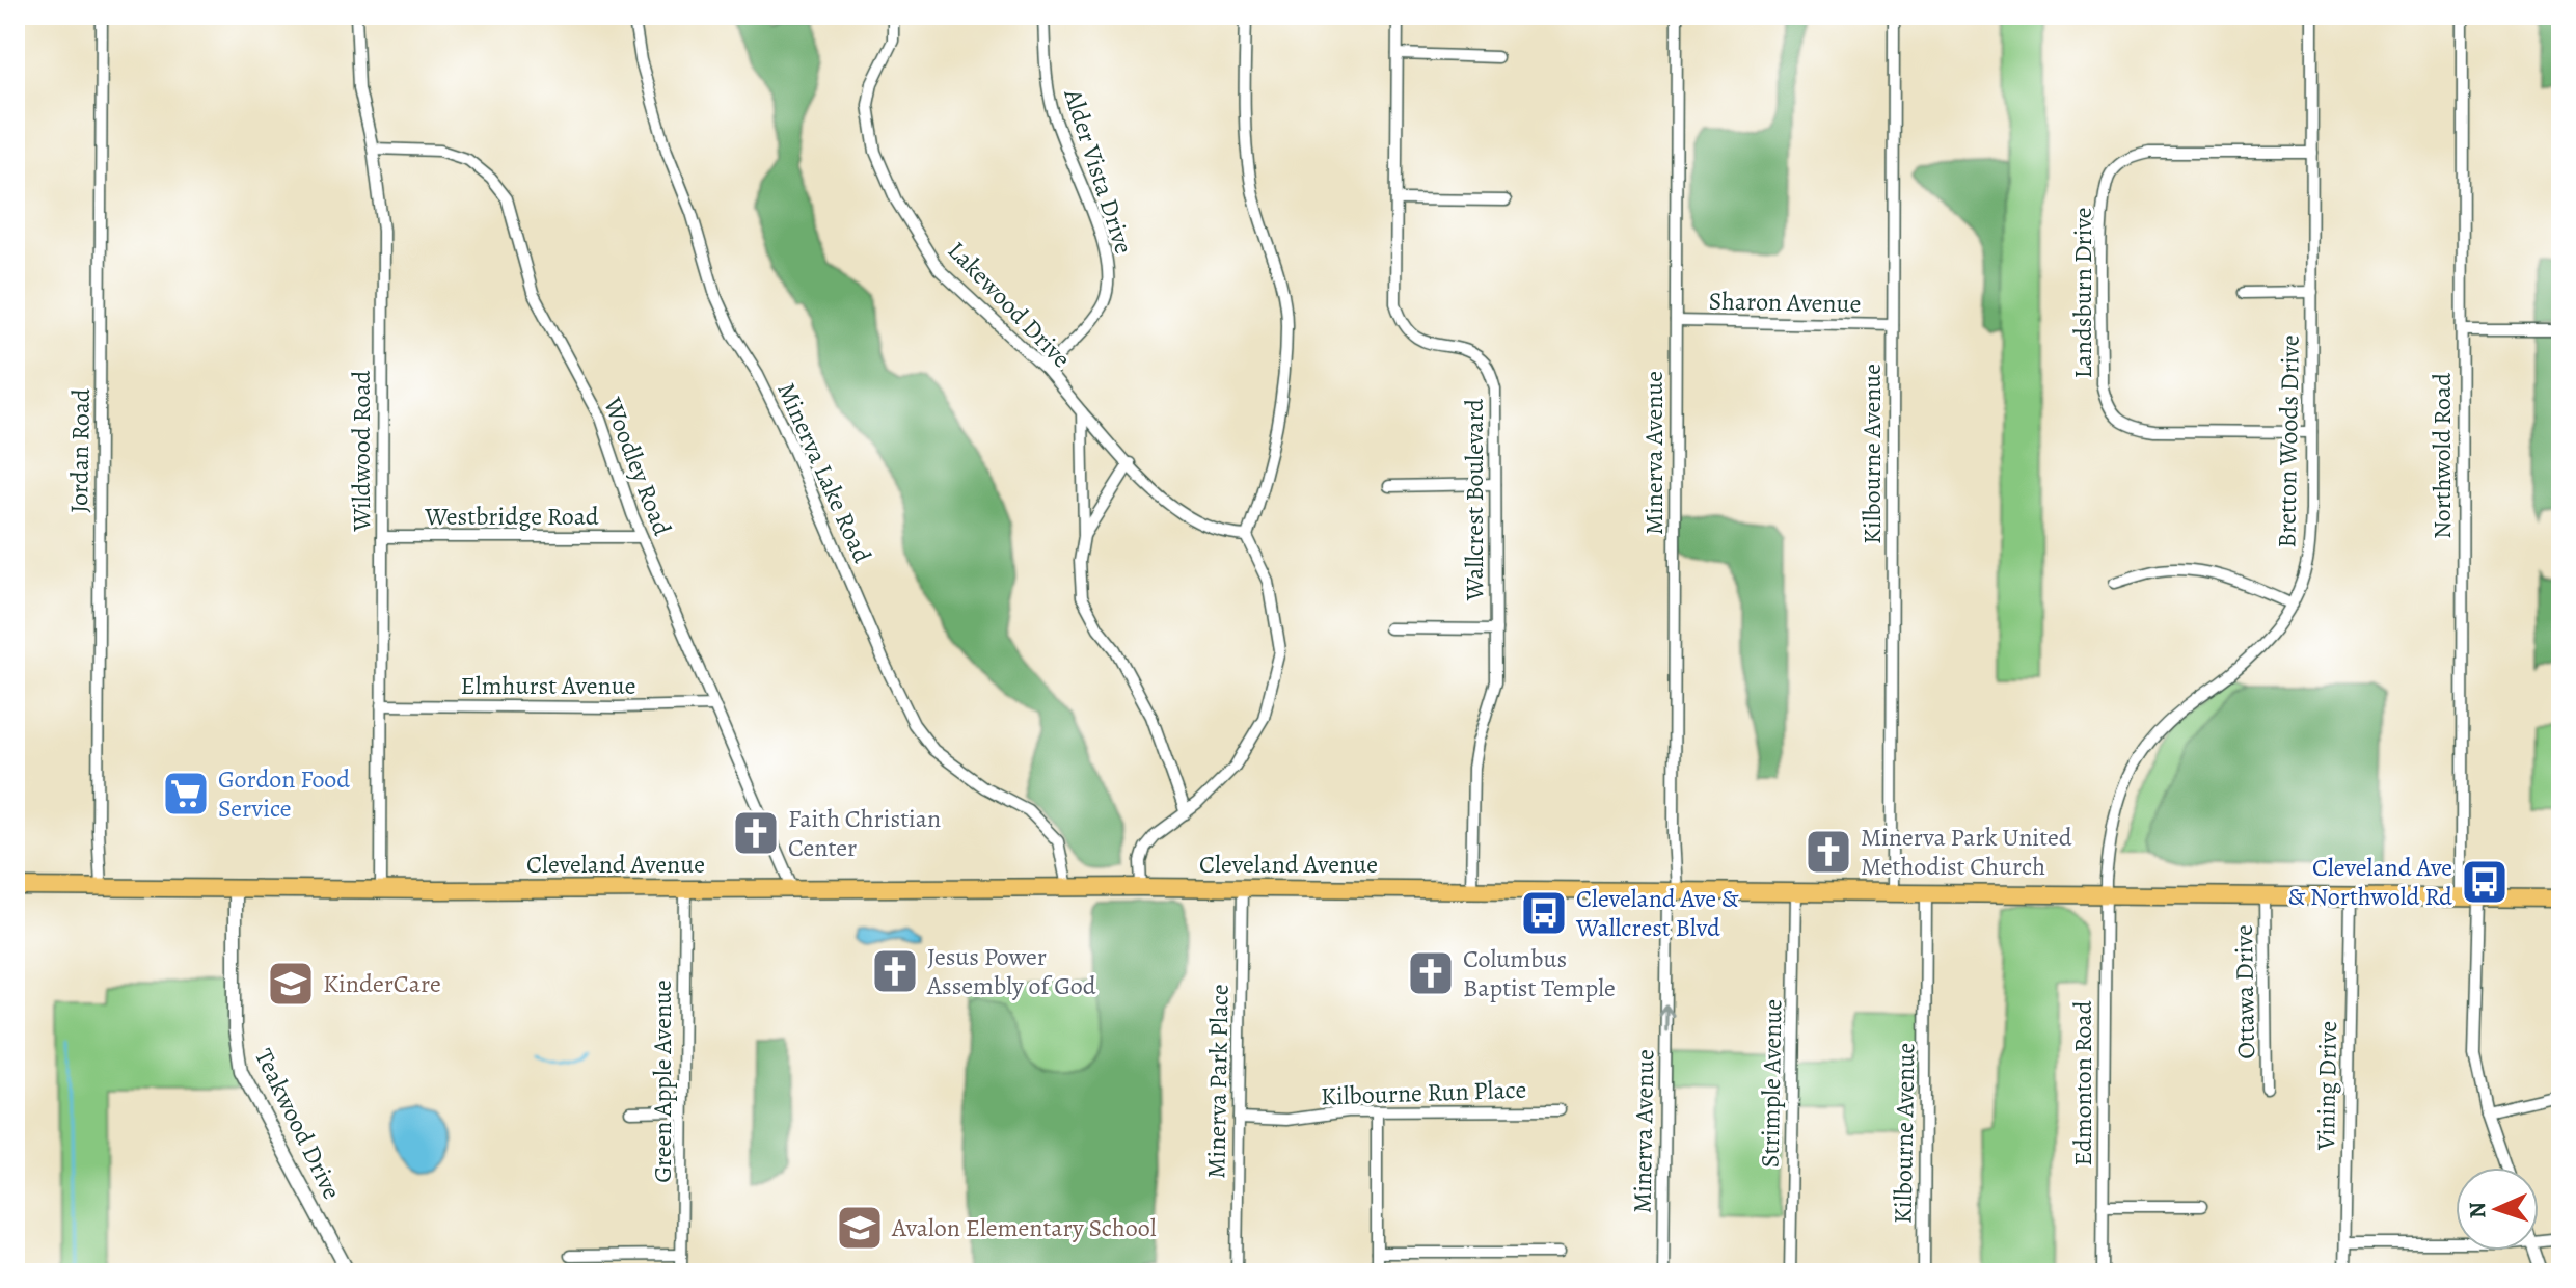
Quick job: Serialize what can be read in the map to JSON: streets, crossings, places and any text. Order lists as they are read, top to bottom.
{
  "streets": {
    "main road": ["Cleveland Avenue"],
    "street": [
      "Alder Vista Drive",
      "Landsburn Drive",
      "Sharon Avenue",
      "Lakewood Drive",
      "Bretton Woods Drive",
      "Jordan Road",
      "Wildwood Road",
      "Minerva Avenue",
      "Kilbourne Avenue",
      "Northwold Road",
      "Woodley Road",
      "Minerva Lake Road",
      "Wallcrest Boulevard",
      "Westbridge Road",
      "Elmhurst Avenue",
      "Ottawa Drive",
      "Green Apple Avenue",
      "Minerva Park Place",
      "Strimple Avenue",
      "Edmonton Road",
      "Vining Drive",
      "Kilbourne Run Place",
      "Teakwood Drive"
    ]
  },
  "crossings": [
    ["Alder Vista Drive", "Lakewood Drive"],
    ["Landsburn Drive", "Bretton Woods Drive"],
    ["Sharon Avenue", "Minerva Avenue"],
    ["Sharon Avenue", "Kilbourne Avenue"],
    ["Bretton Woods Drive", "Cleveland Avenue"],
    ["Bretton Woods Drive", "Edmonton Road"],
    ["Jordan Road", "Cleveland Avenue"],
    ["Wildwood Road", "Woodley Road"],
    ["Wildwood Road", "Westbridge Road"],
    ["Wildwood Road", "Elmhurst Avenue"],
    ["Wildwood Road", "Cleveland Avenue"],
    ["Minerva Avenue", "Cleveland Avenue"],
    ["Kilbourne Avenue", "Cleveland Avenue"],
    ["Northwold Road", "Cleveland Avenue"],
    ["Woodley Road", "Westbridge Road"],
    ["Woodley Road", "Elmhurst Avenue"],
    ["Woodley Road", "Cleveland Avenue"],
    ["Minerva Lake Road", "Cleveland Avenue"],
    ["Wallcrest Boulevard", "Cleveland Avenue"],
    ["Cleveland Avenue", "Ottawa Drive"],
    ["Cleveland Avenue", "Green Apple Avenue"],
    ["Cleveland Avenue", "Minerva Park Place"],
    ["Cleveland Avenue", "Strimple Avenue"],
    ["Cleveland Avenue", "Edmonton Road"],
    ["Cleveland Avenue", "Vining Drive"],
    ["Cleveland Avenue", "Teakwood Drive"],
    ["Minerva Park Place", "Kilbourne Run Place"]
  ],
  "places": {
    "supermarket": ["Gordon Food Service"],
    "church": [
      "Faith Christian Center",
      "Minerva Park United Methodist Church",
      "Jesus Power Assembly of God",
      "Columbus Baptist Temple"
    ],
    "bus stop": ["Cleveland Ave & Northwold Rd", "Cleveland Ave & Wallcrest Blvd"],
    "school or university": ["KinderCare", "Avalon Elementary School"]
  },
  "north": "left"
}
